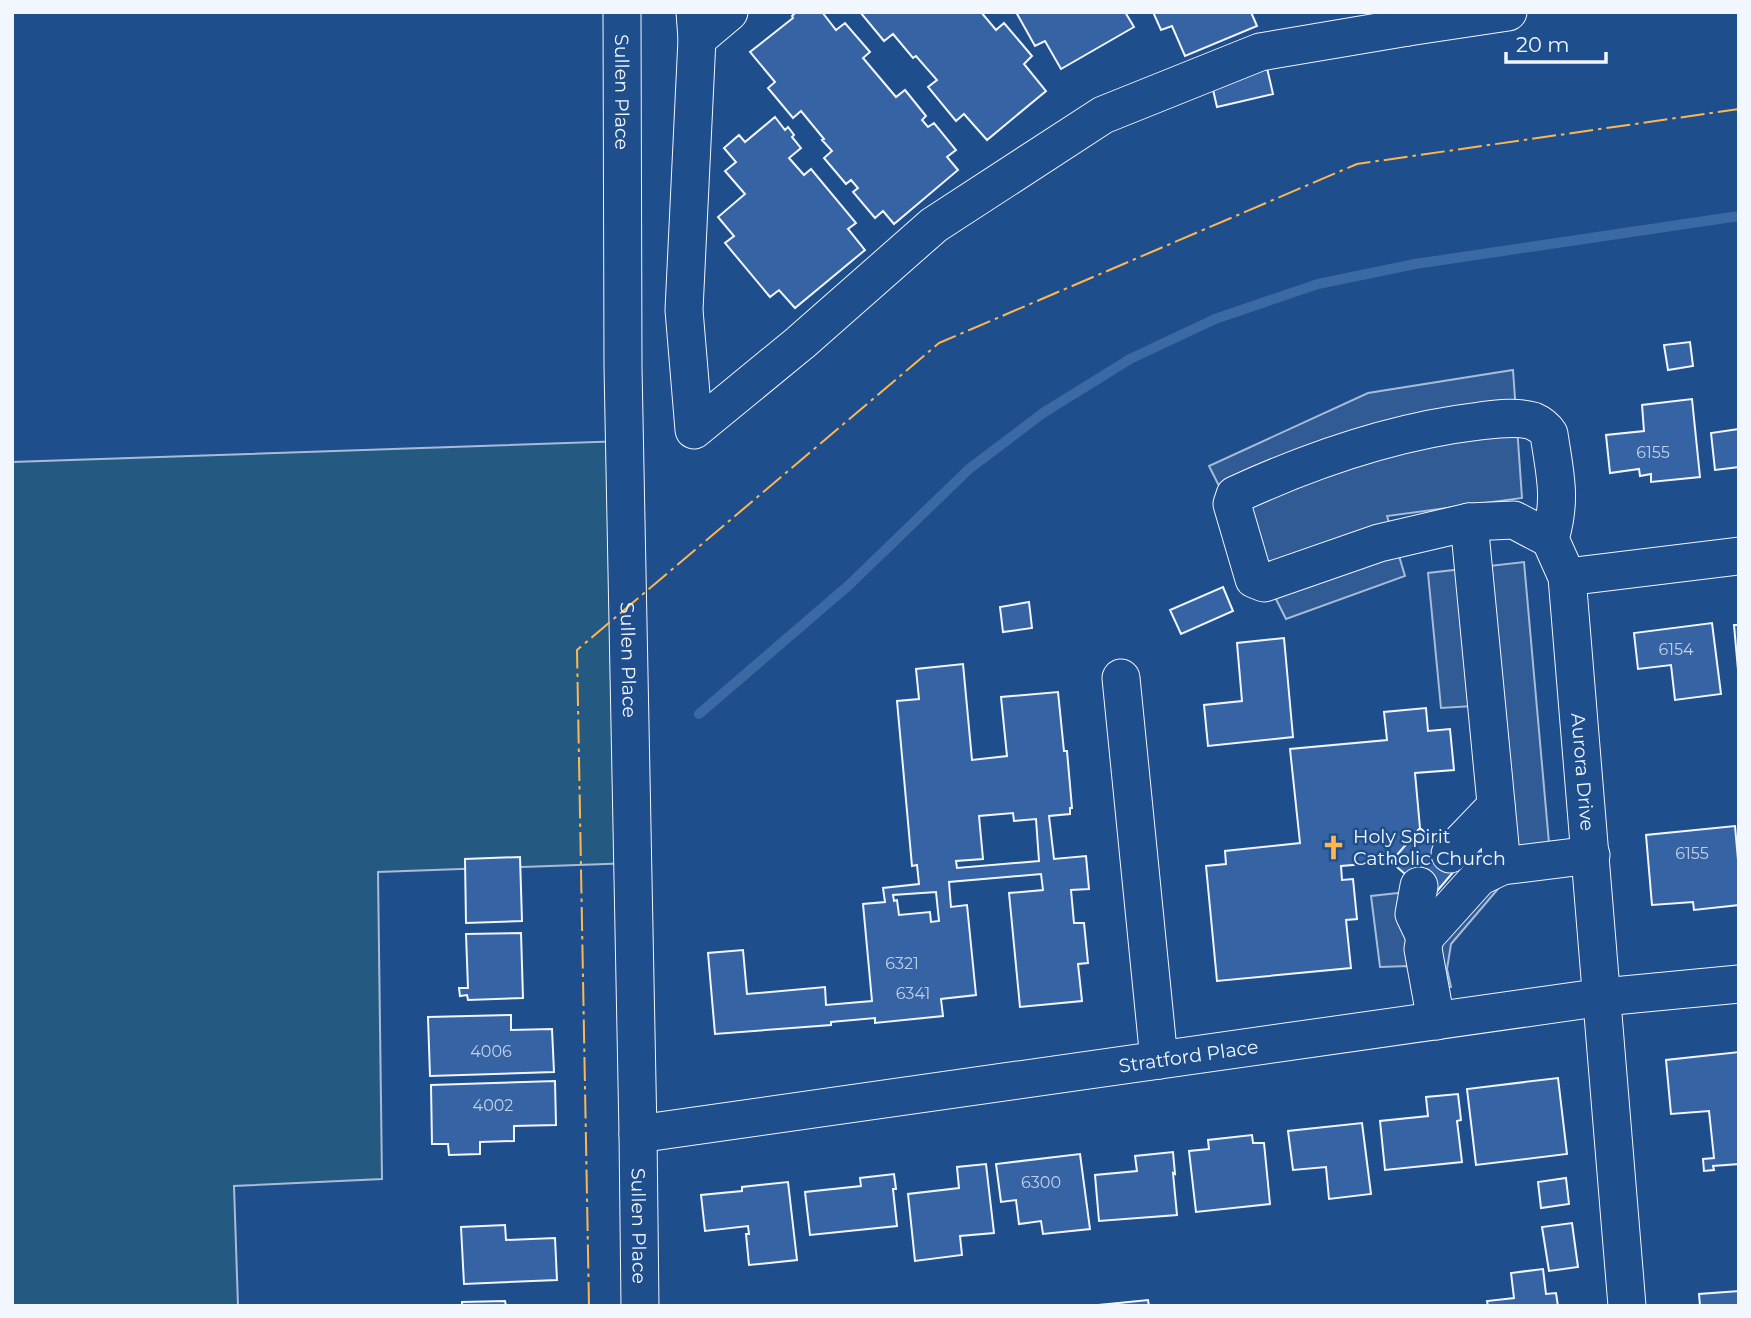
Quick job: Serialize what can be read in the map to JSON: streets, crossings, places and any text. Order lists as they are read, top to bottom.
{
  "streets": {
    "street": ["Sullen Place", "Aurora Drive", "Stratford Place"]
  },
  "crossings": [
    ["Sullen Place", "Stratford Place"],
    ["Aurora Drive", "Stratford Place"]
  ],
  "places": {
    "church": ["Holy Spirit Catholic Church"]
  },
  "house_numbers": [
    "6155",
    "6154",
    "6155",
    "6321",
    "6341",
    "4006",
    "4002",
    "6300"
  ],
  "scale_bar": "20 m"
}
